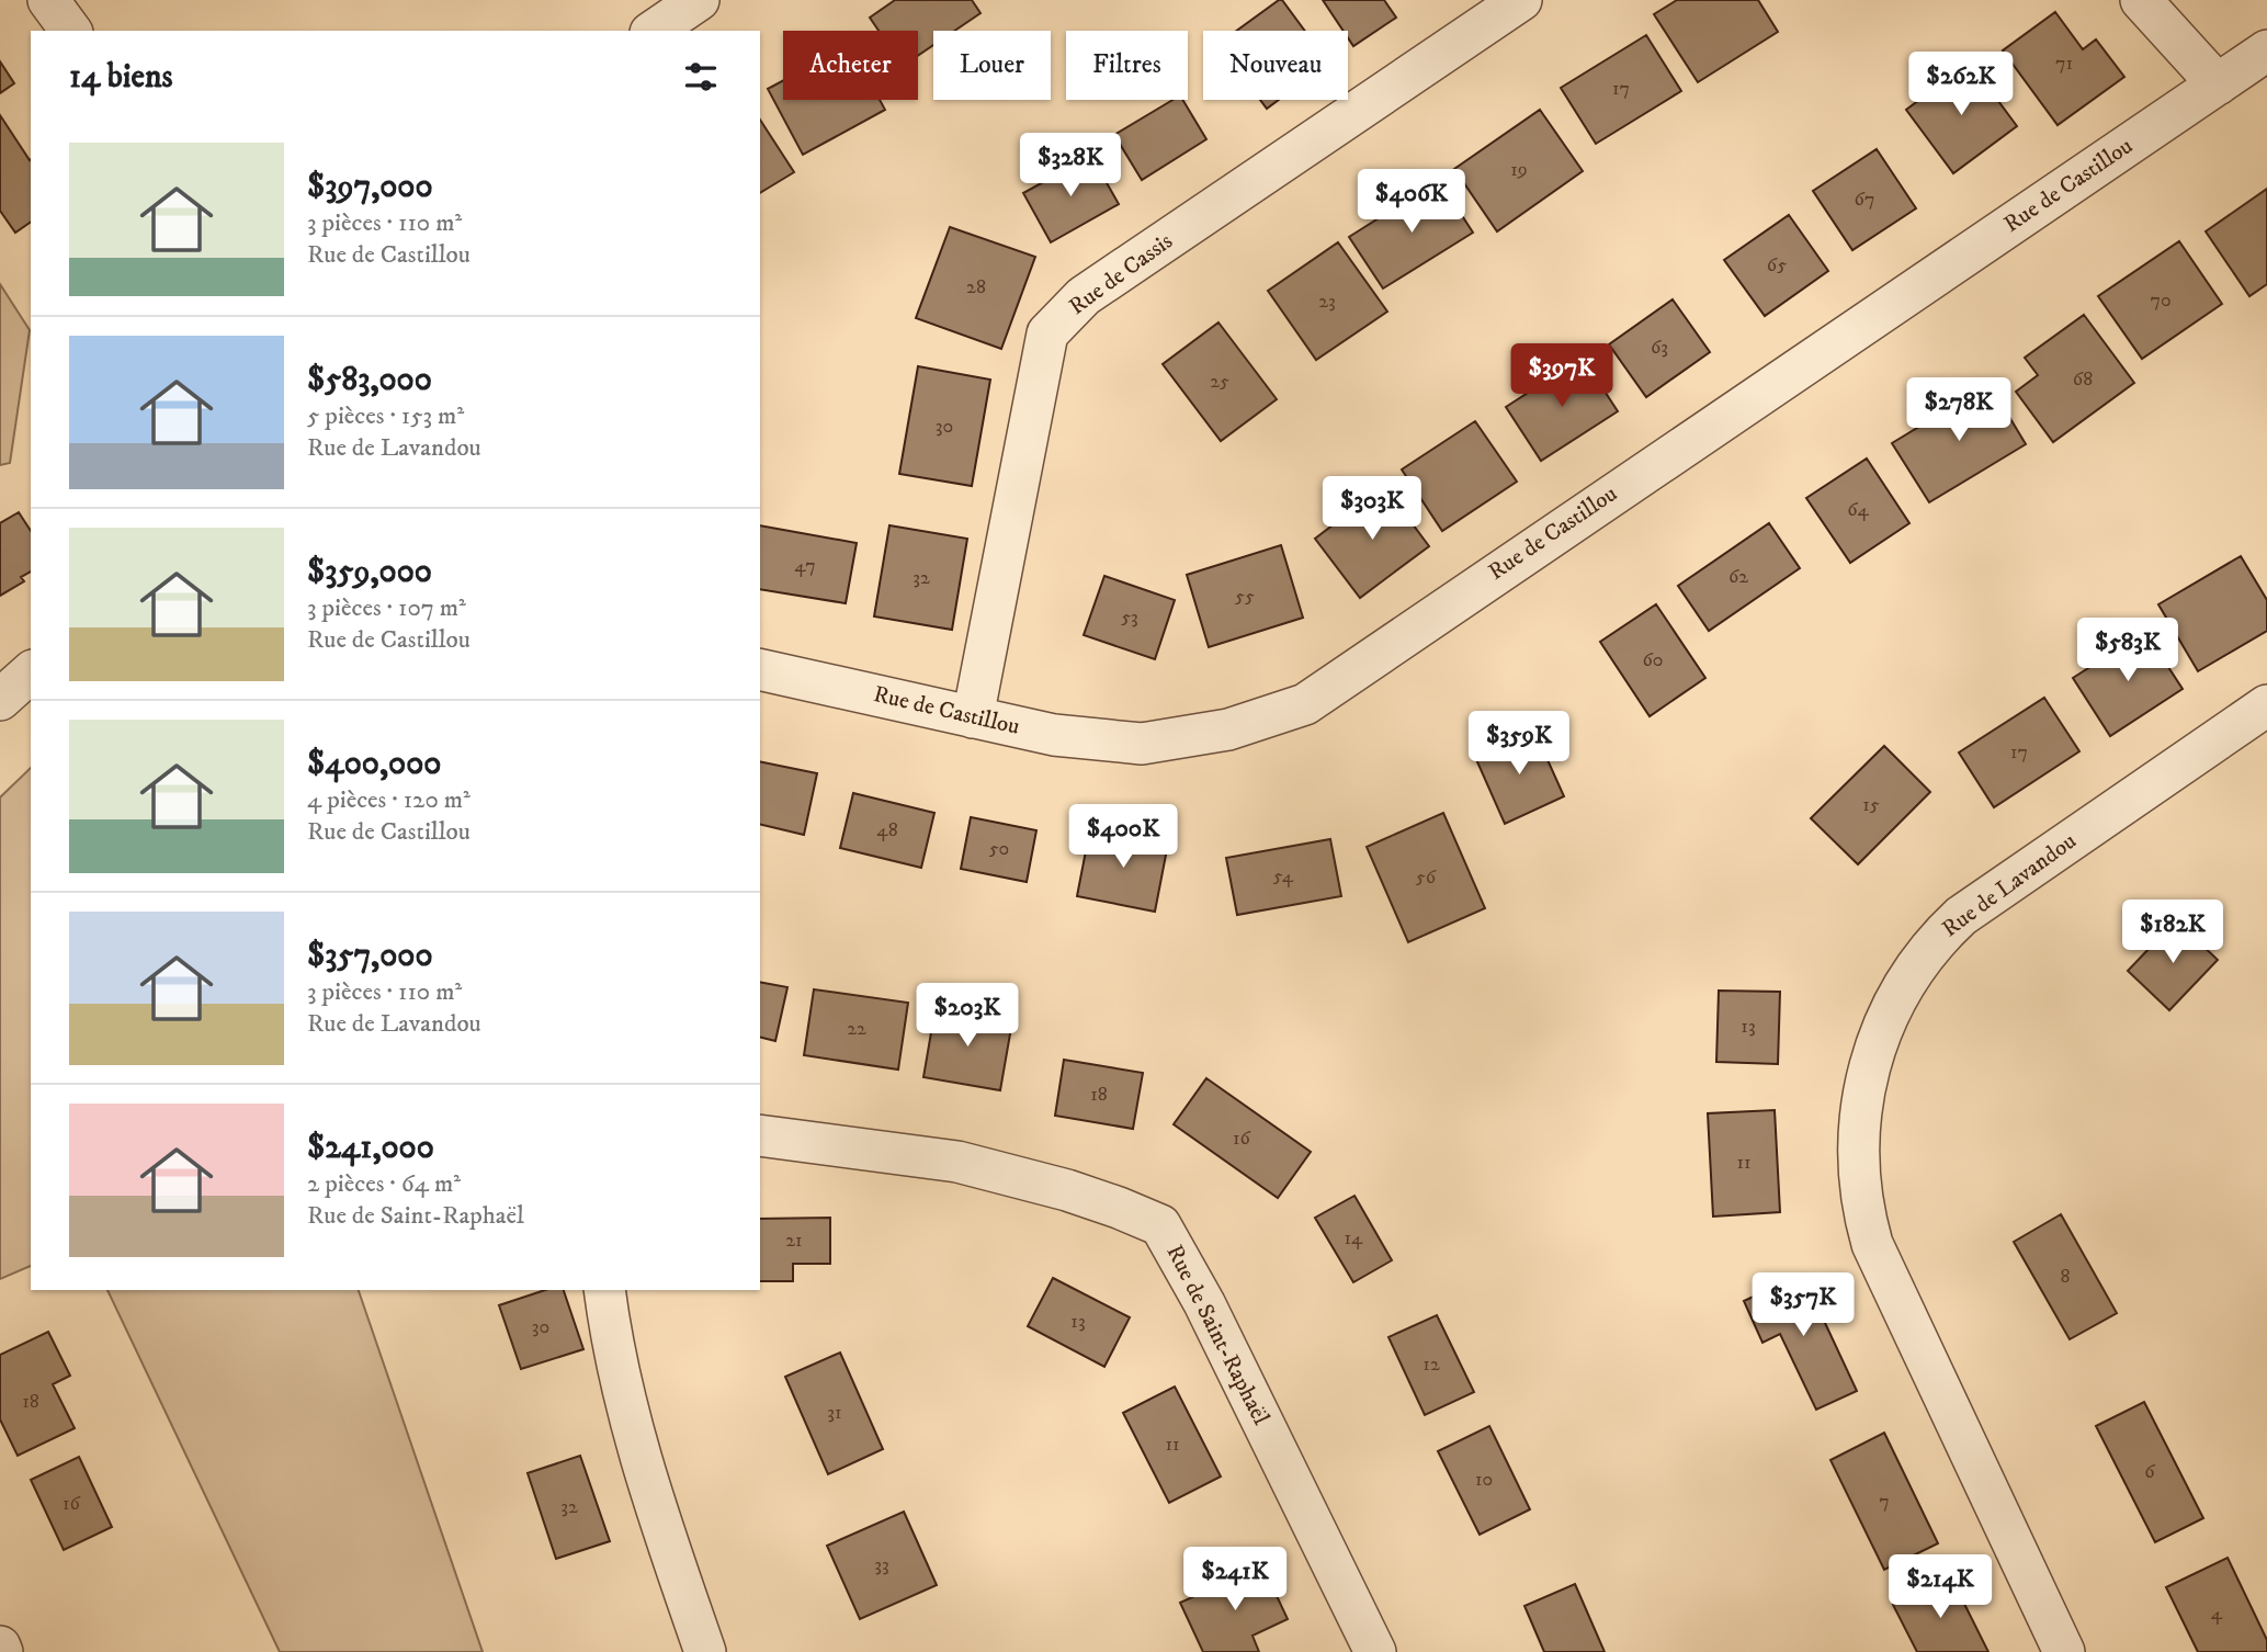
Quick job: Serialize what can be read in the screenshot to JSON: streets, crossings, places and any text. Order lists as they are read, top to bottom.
{
  "streets": {
    "street": [
      "Rue de Castillou",
      "Rue de Cassis",
      "Rue de Lavandou",
      "Rue de Saint-Raphaël"
    ]
  },
  "crossings": [
    ["Rue de Castillou", "Rue de Cassis"]
  ],
  "house_numbers": [
    "71",
    "17",
    "19",
    "67",
    "65",
    "28",
    "70",
    "23",
    "63",
    "68",
    "25",
    "30",
    "64",
    "47",
    "62",
    "32",
    "55",
    "53",
    "60",
    "17",
    "15",
    "48",
    "50",
    "54",
    "56",
    "13",
    "22",
    "18",
    "16",
    "11",
    "14",
    "21",
    "8",
    "13",
    "30",
    "12",
    "18",
    "31",
    "11",
    "6",
    "10",
    "7",
    "16",
    "32",
    "33",
    "4"
  ],
  "page": {
    "chip": [
      "Acheter",
      "Louer",
      "Filtres",
      "Nouveau"
    ],
    "heading": "14 biens",
    "price": [
      "$262K",
      "$328K",
      "$406K",
      "$397K",
      "$278K",
      "$303K",
      "$583K",
      "$359K",
      "$400K",
      "$182K",
      "$203K",
      "$357K",
      "$241K",
      "$214K"
    ],
    "list": [
      {
        "name": "$397,000",
        "note": "3 pièces · 110 m² · Rue de Castillou"
      },
      {
        "name": "$583,000",
        "note": "5 pièces · 153 m² · Rue de Lavandou"
      },
      {
        "name": "$359,000",
        "note": "3 pièces · 107 m² · Rue de Castillou"
      },
      {
        "name": "$400,000",
        "note": "4 pièces · 120 m² · Rue de Castillou"
      },
      {
        "name": "$357,000",
        "note": "3 pièces · 110 m² · Rue de Lavandou"
      },
      {
        "name": "$241,000",
        "note": "2 pièces · 64 m² · Rue de Saint-Raphaël"
      }
    ]
  }
}
